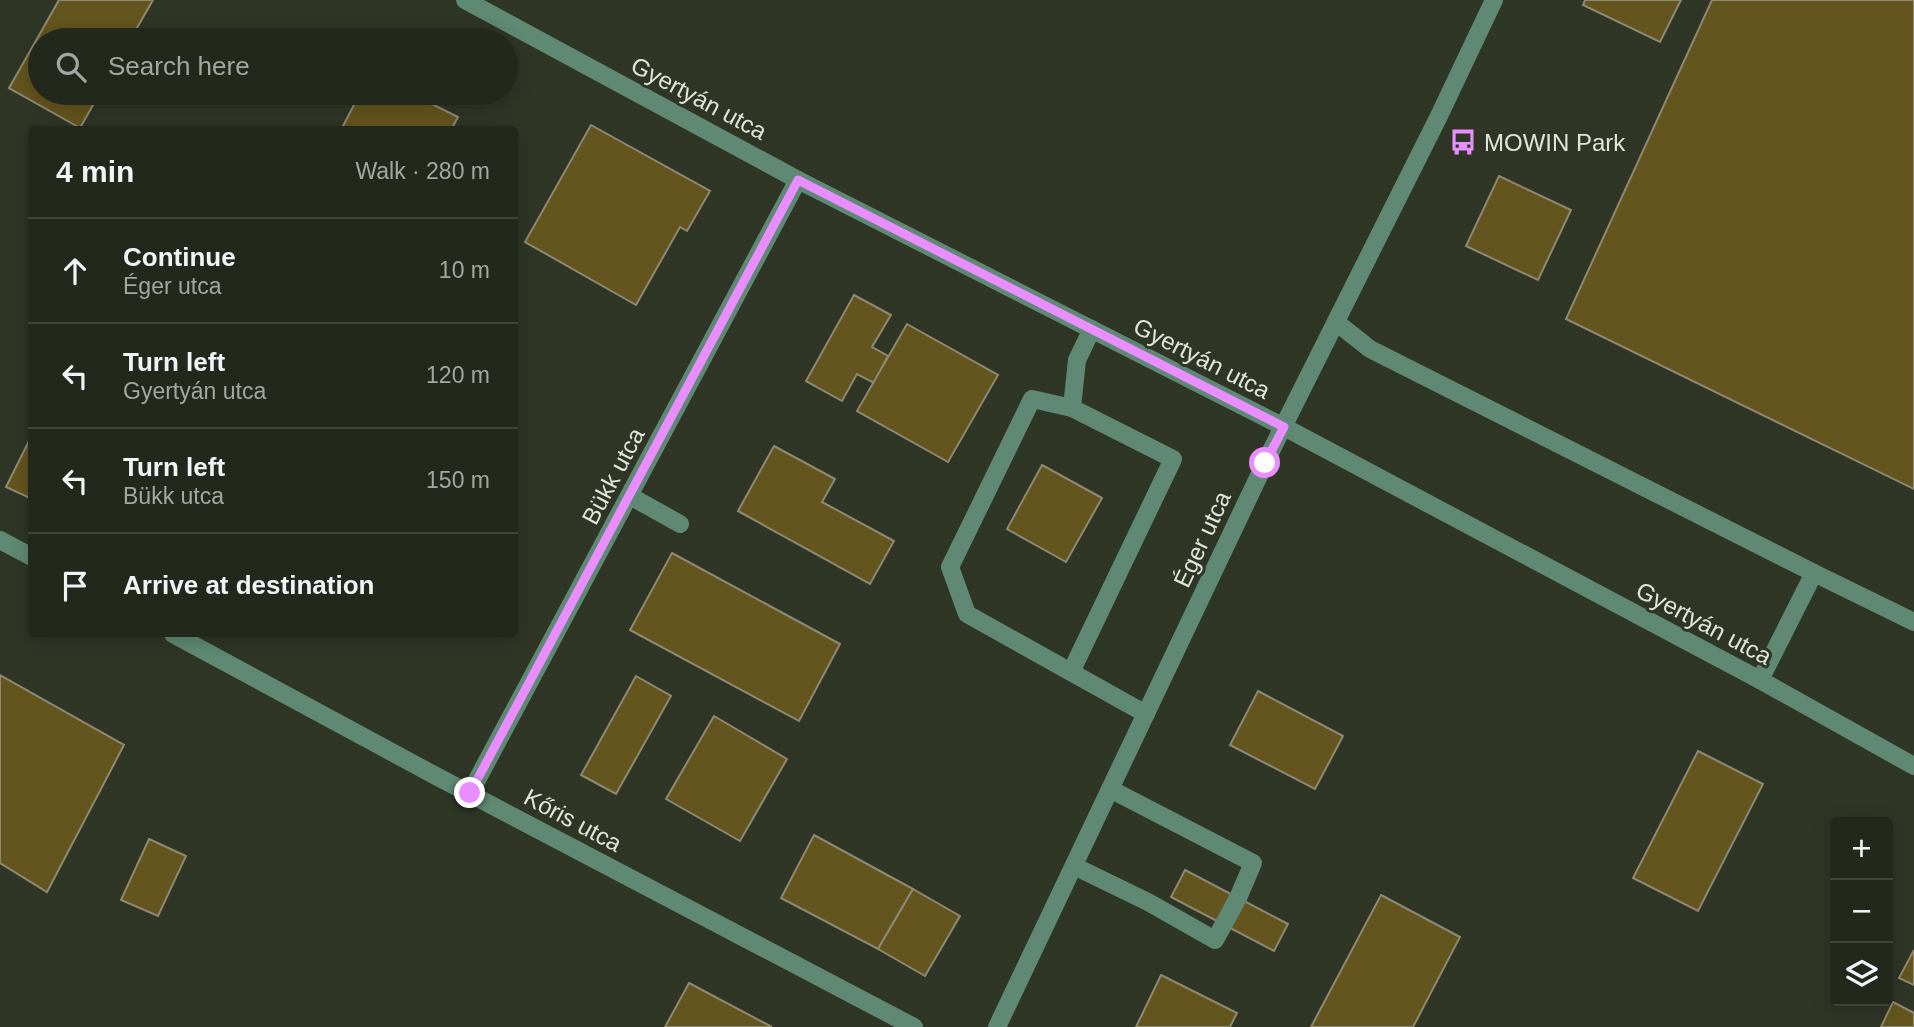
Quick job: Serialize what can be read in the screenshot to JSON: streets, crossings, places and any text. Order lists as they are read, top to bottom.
{
  "streets": {
    "street": [
      "Gyertyán utca",
      "Bükk utca",
      "Éger utca",
      "Kőris utca"
    ]
  },
  "crossings": [
    ["Gyertyán utca", "Bükk utca"],
    ["Gyertyán utca", "Éger utca"],
    ["Bükk utca", "Kőris utca"]
  ],
  "places": {
    "bus stop": ["MOWIN Park"]
  },
  "page": {
    "search": "Search here",
    "heading": ["4 min", "Walk · 280 m"],
    "list": [
      ["Continue", "Éger utca", "10 m"],
      ["Turn left", "Gyertyán utca", "120 m"],
      ["Turn left", "Bükk utca", "150 m"],
      "Arrive at destination"
    ],
    "map_buttons": ["+", "−"]
  }
}
